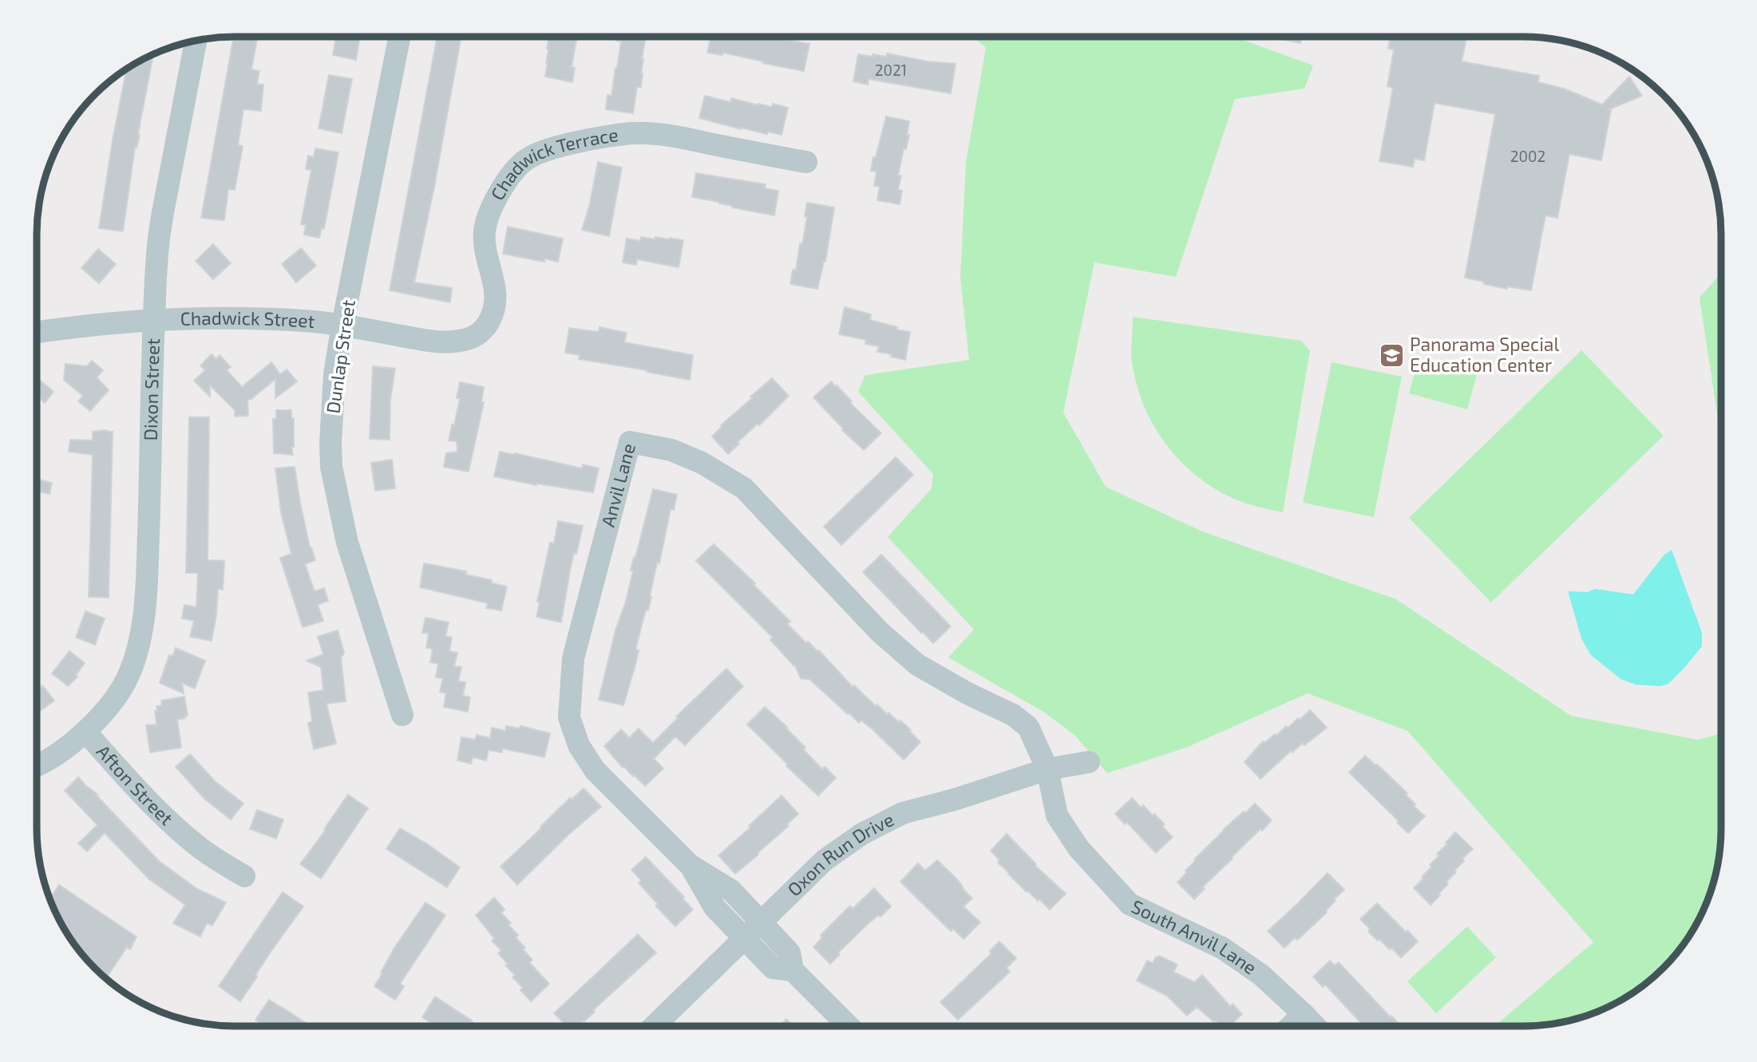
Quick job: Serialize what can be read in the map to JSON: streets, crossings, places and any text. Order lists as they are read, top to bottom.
{
  "streets": {
    "street": [
      "Chadwick Terrace",
      "Chadwick Street",
      "Dunlap Street",
      "Dixon Street",
      "Anvil Lane",
      "Afton Street",
      "Oxon Run Drive",
      "South Anvil Lane"
    ]
  },
  "crossings": [
    ["Chadwick Terrace", "Chadwick Street"],
    ["Chadwick Street", "Dunlap Street"],
    ["Chadwick Street", "Dixon Street"],
    ["Dixon Street", "Afton Street"],
    ["Anvil Lane", "Oxon Run Drive"],
    ["Anvil Lane", "South Anvil Lane"],
    ["Oxon Run Drive", "South Anvil Lane"]
  ],
  "places": {
    "school or university": ["Panorama Special Education Center"]
  },
  "house_numbers": ["2021", "2002"]
}
